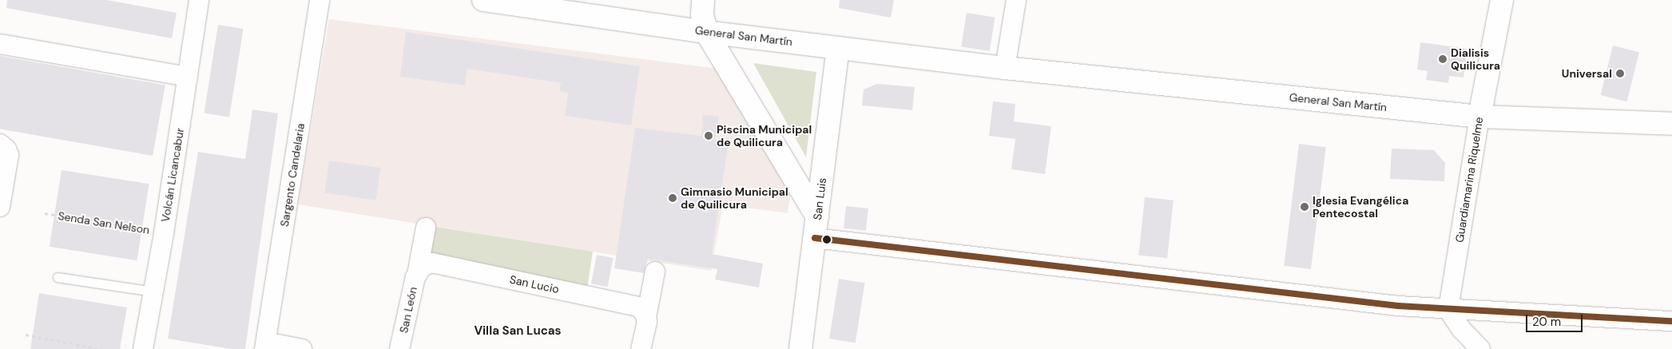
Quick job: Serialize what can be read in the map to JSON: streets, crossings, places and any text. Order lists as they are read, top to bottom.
{
  "streets": {
    "main road": ["General San Martín", "Guardiamarina Riquelme", "San Luis"],
    "street": [
      "Volcán Licancabur",
      "Sargento Candelaria",
      "San Lucio",
      "San León"
    ],
    "path": ["Senda San Nelson"]
  },
  "crossings": [
    ["General San Martín", "Guardiamarina Riquelme"],
    ["General San Martín", "San Luis"],
    ["Volcán Licancabur", "Senda San Nelson"],
    ["San Lucio", "San León"]
  ],
  "districts": ["Villa San Lucas"],
  "places": [
    "Dialisis Quilicura",
    "Universal",
    "Piscina Municipal de Quilicura",
    "Gimnasio Municipal de Quilicura",
    "Iglesia Evangélica Pentecostal"
  ],
  "scale_bar": "20 m"
}
